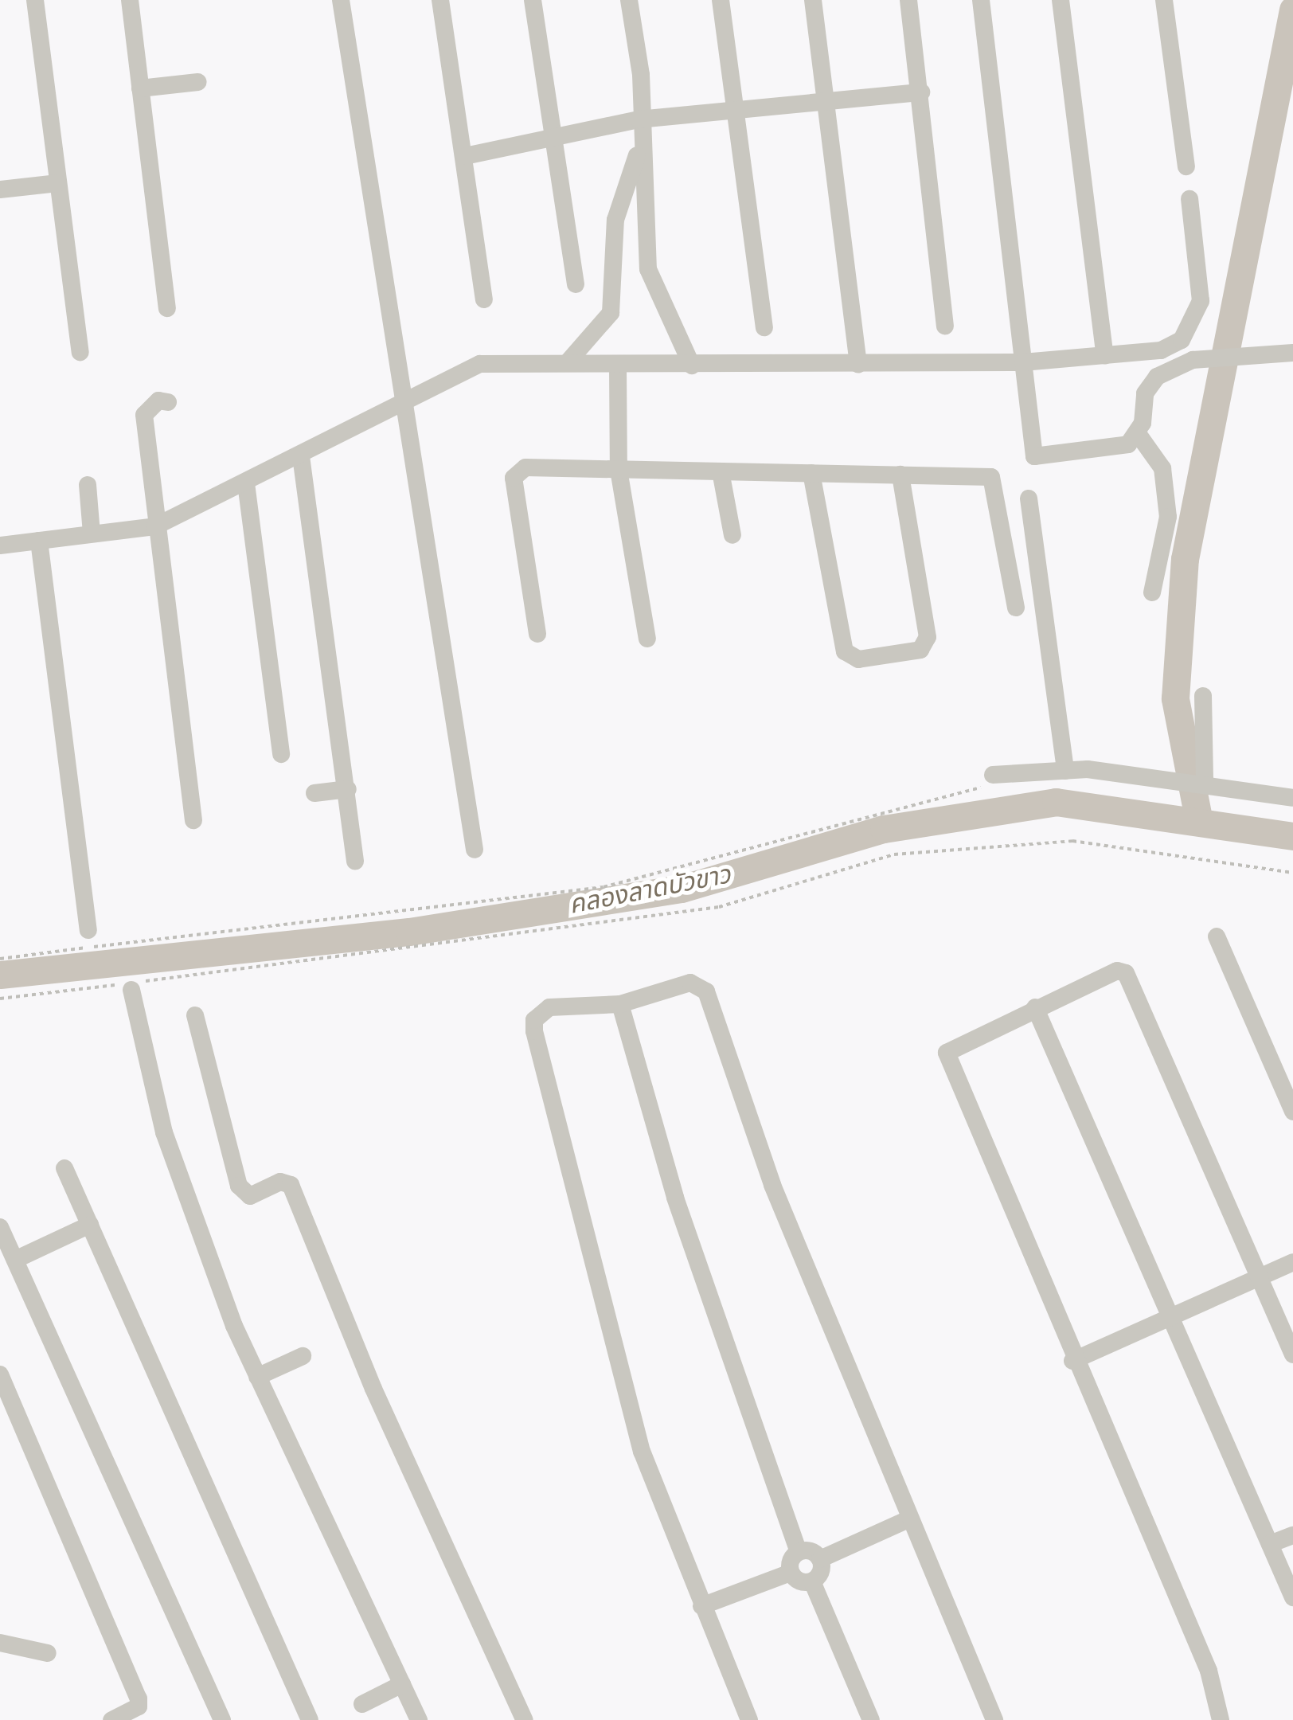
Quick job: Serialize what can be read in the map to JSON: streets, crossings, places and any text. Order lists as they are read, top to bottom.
{
  "water": ["คลองลาดบัวขาว"]
}
